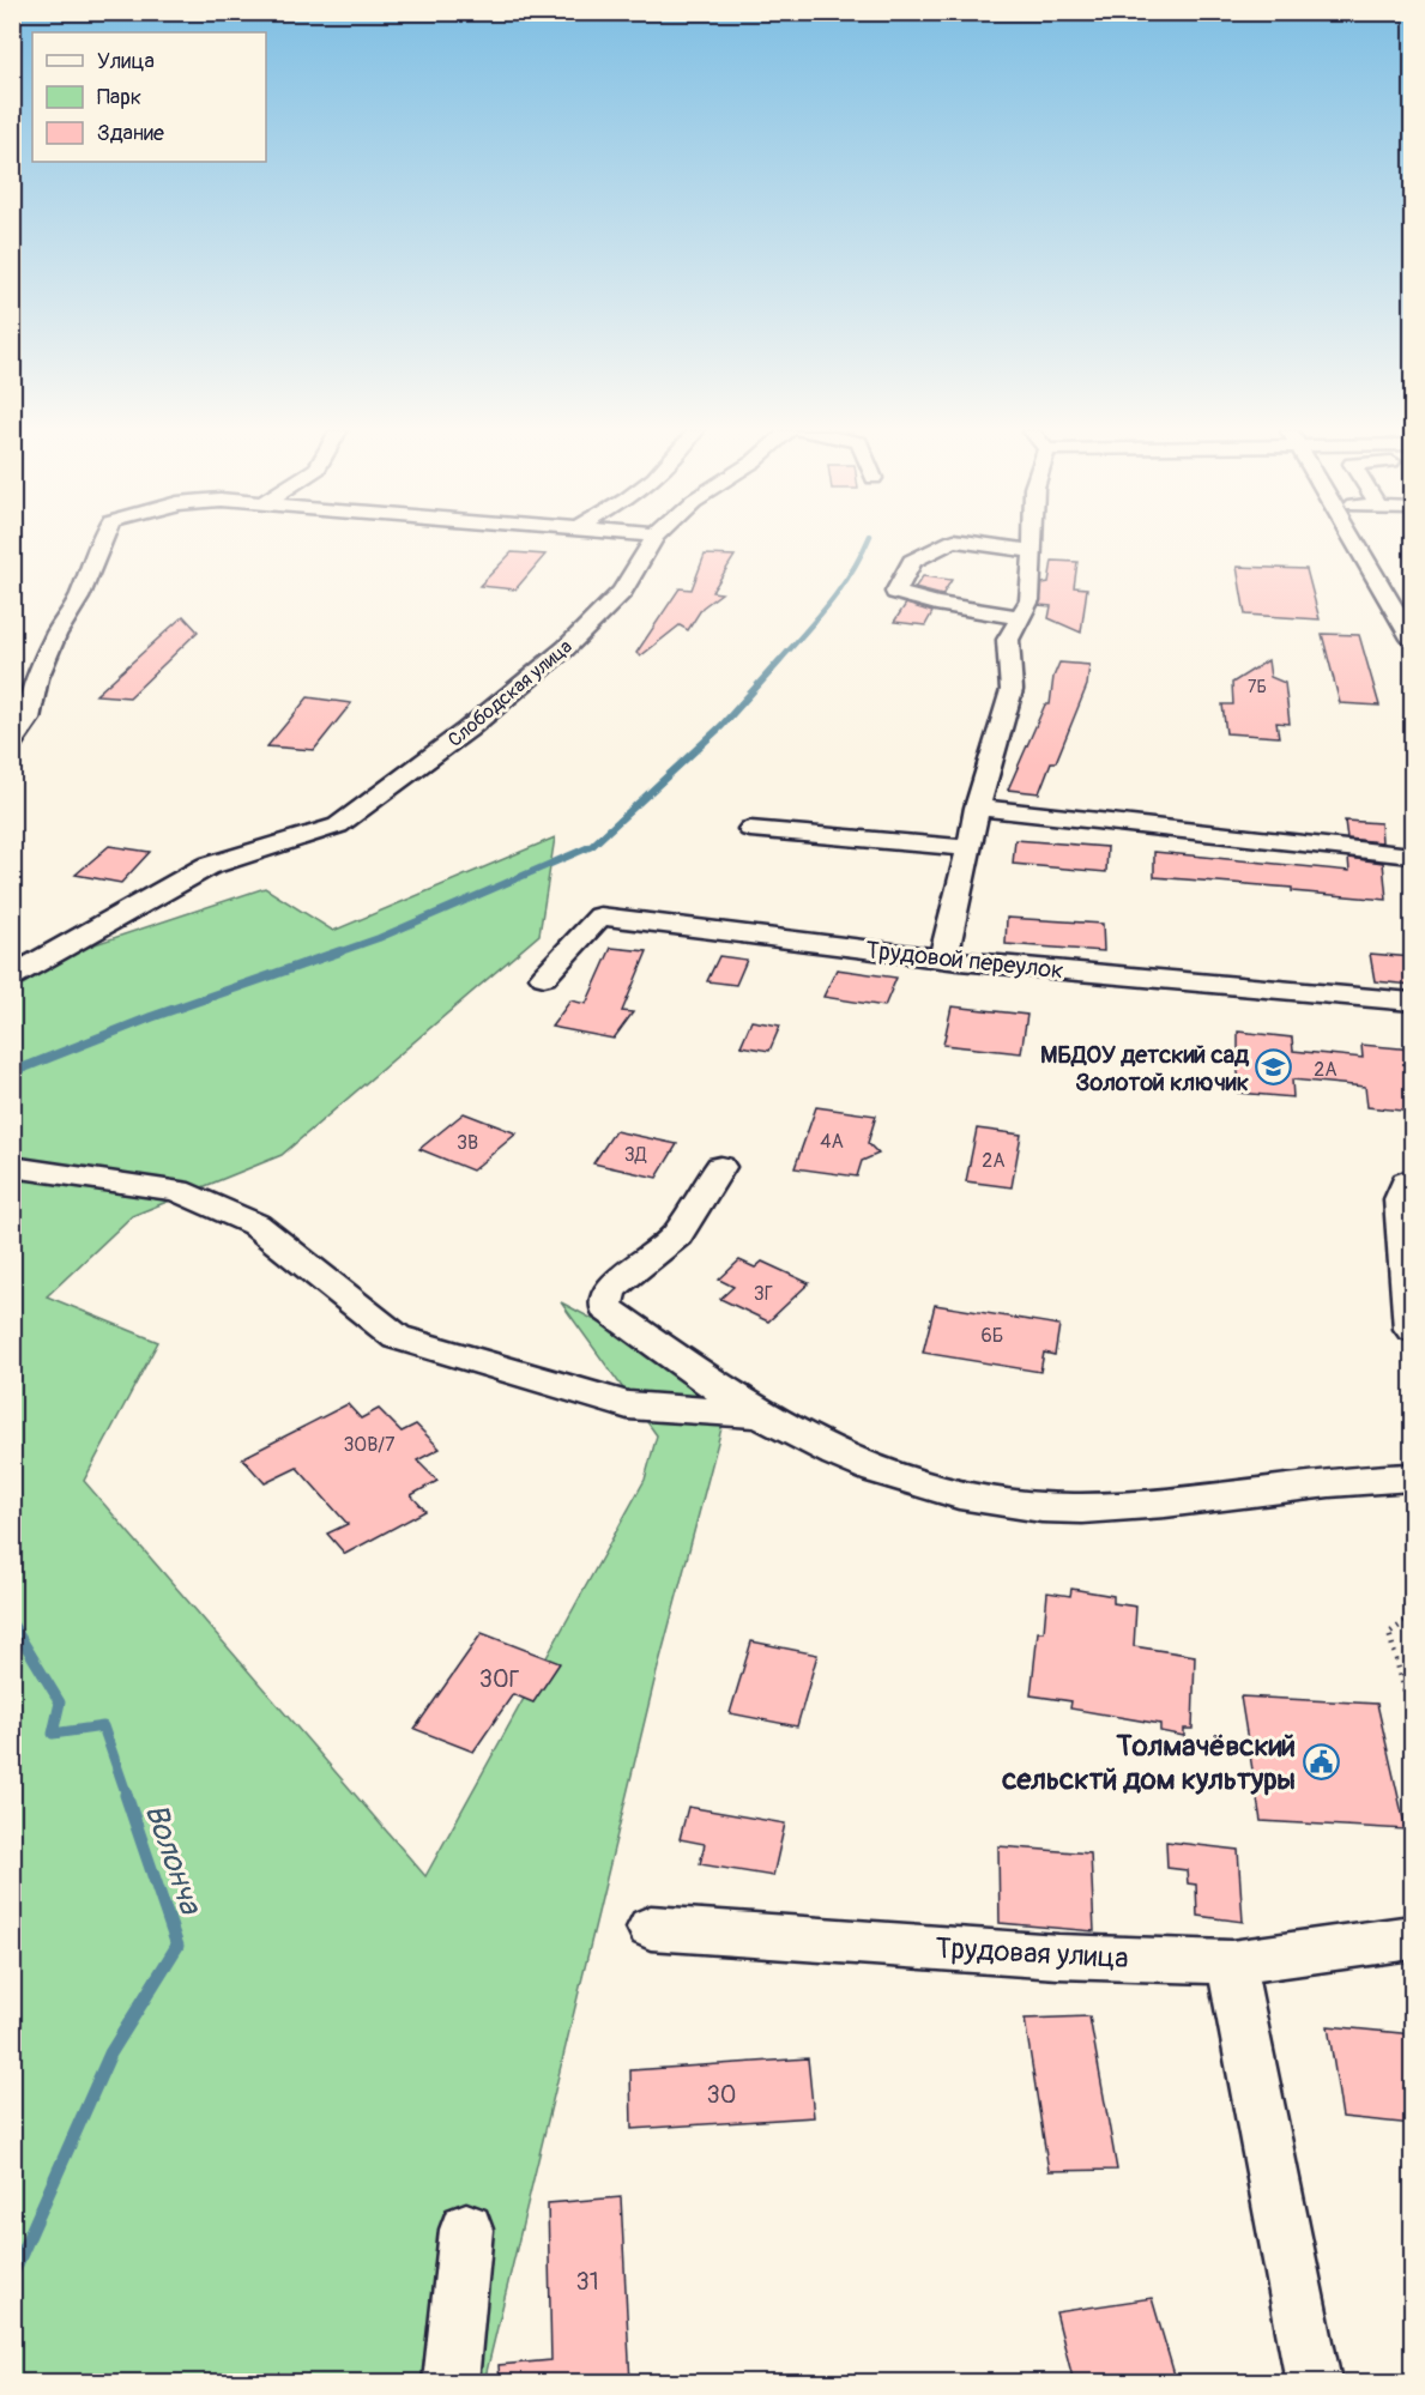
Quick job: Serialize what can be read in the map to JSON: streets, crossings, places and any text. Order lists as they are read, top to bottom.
{
  "streets": {
    "street": ["Слободская улица", "Трудовой переулок", "Трудовая улица"]
  },
  "water": ["Волонча"],
  "places": {
    "school or university": ["МБДОУ детский сад Золотой ключик"],
    "public building": ["Толмачёвский сельсктй дом культуры"]
  },
  "house_numbers": [
    "7Б",
    "2А",
    "4А",
    "3В",
    "3Д",
    "2А",
    "3Г",
    "6Б",
    "30В/7",
    "30Г",
    "30",
    "31"
  ],
  "legend": ["Улица", "Парк", "Здание"]
}
